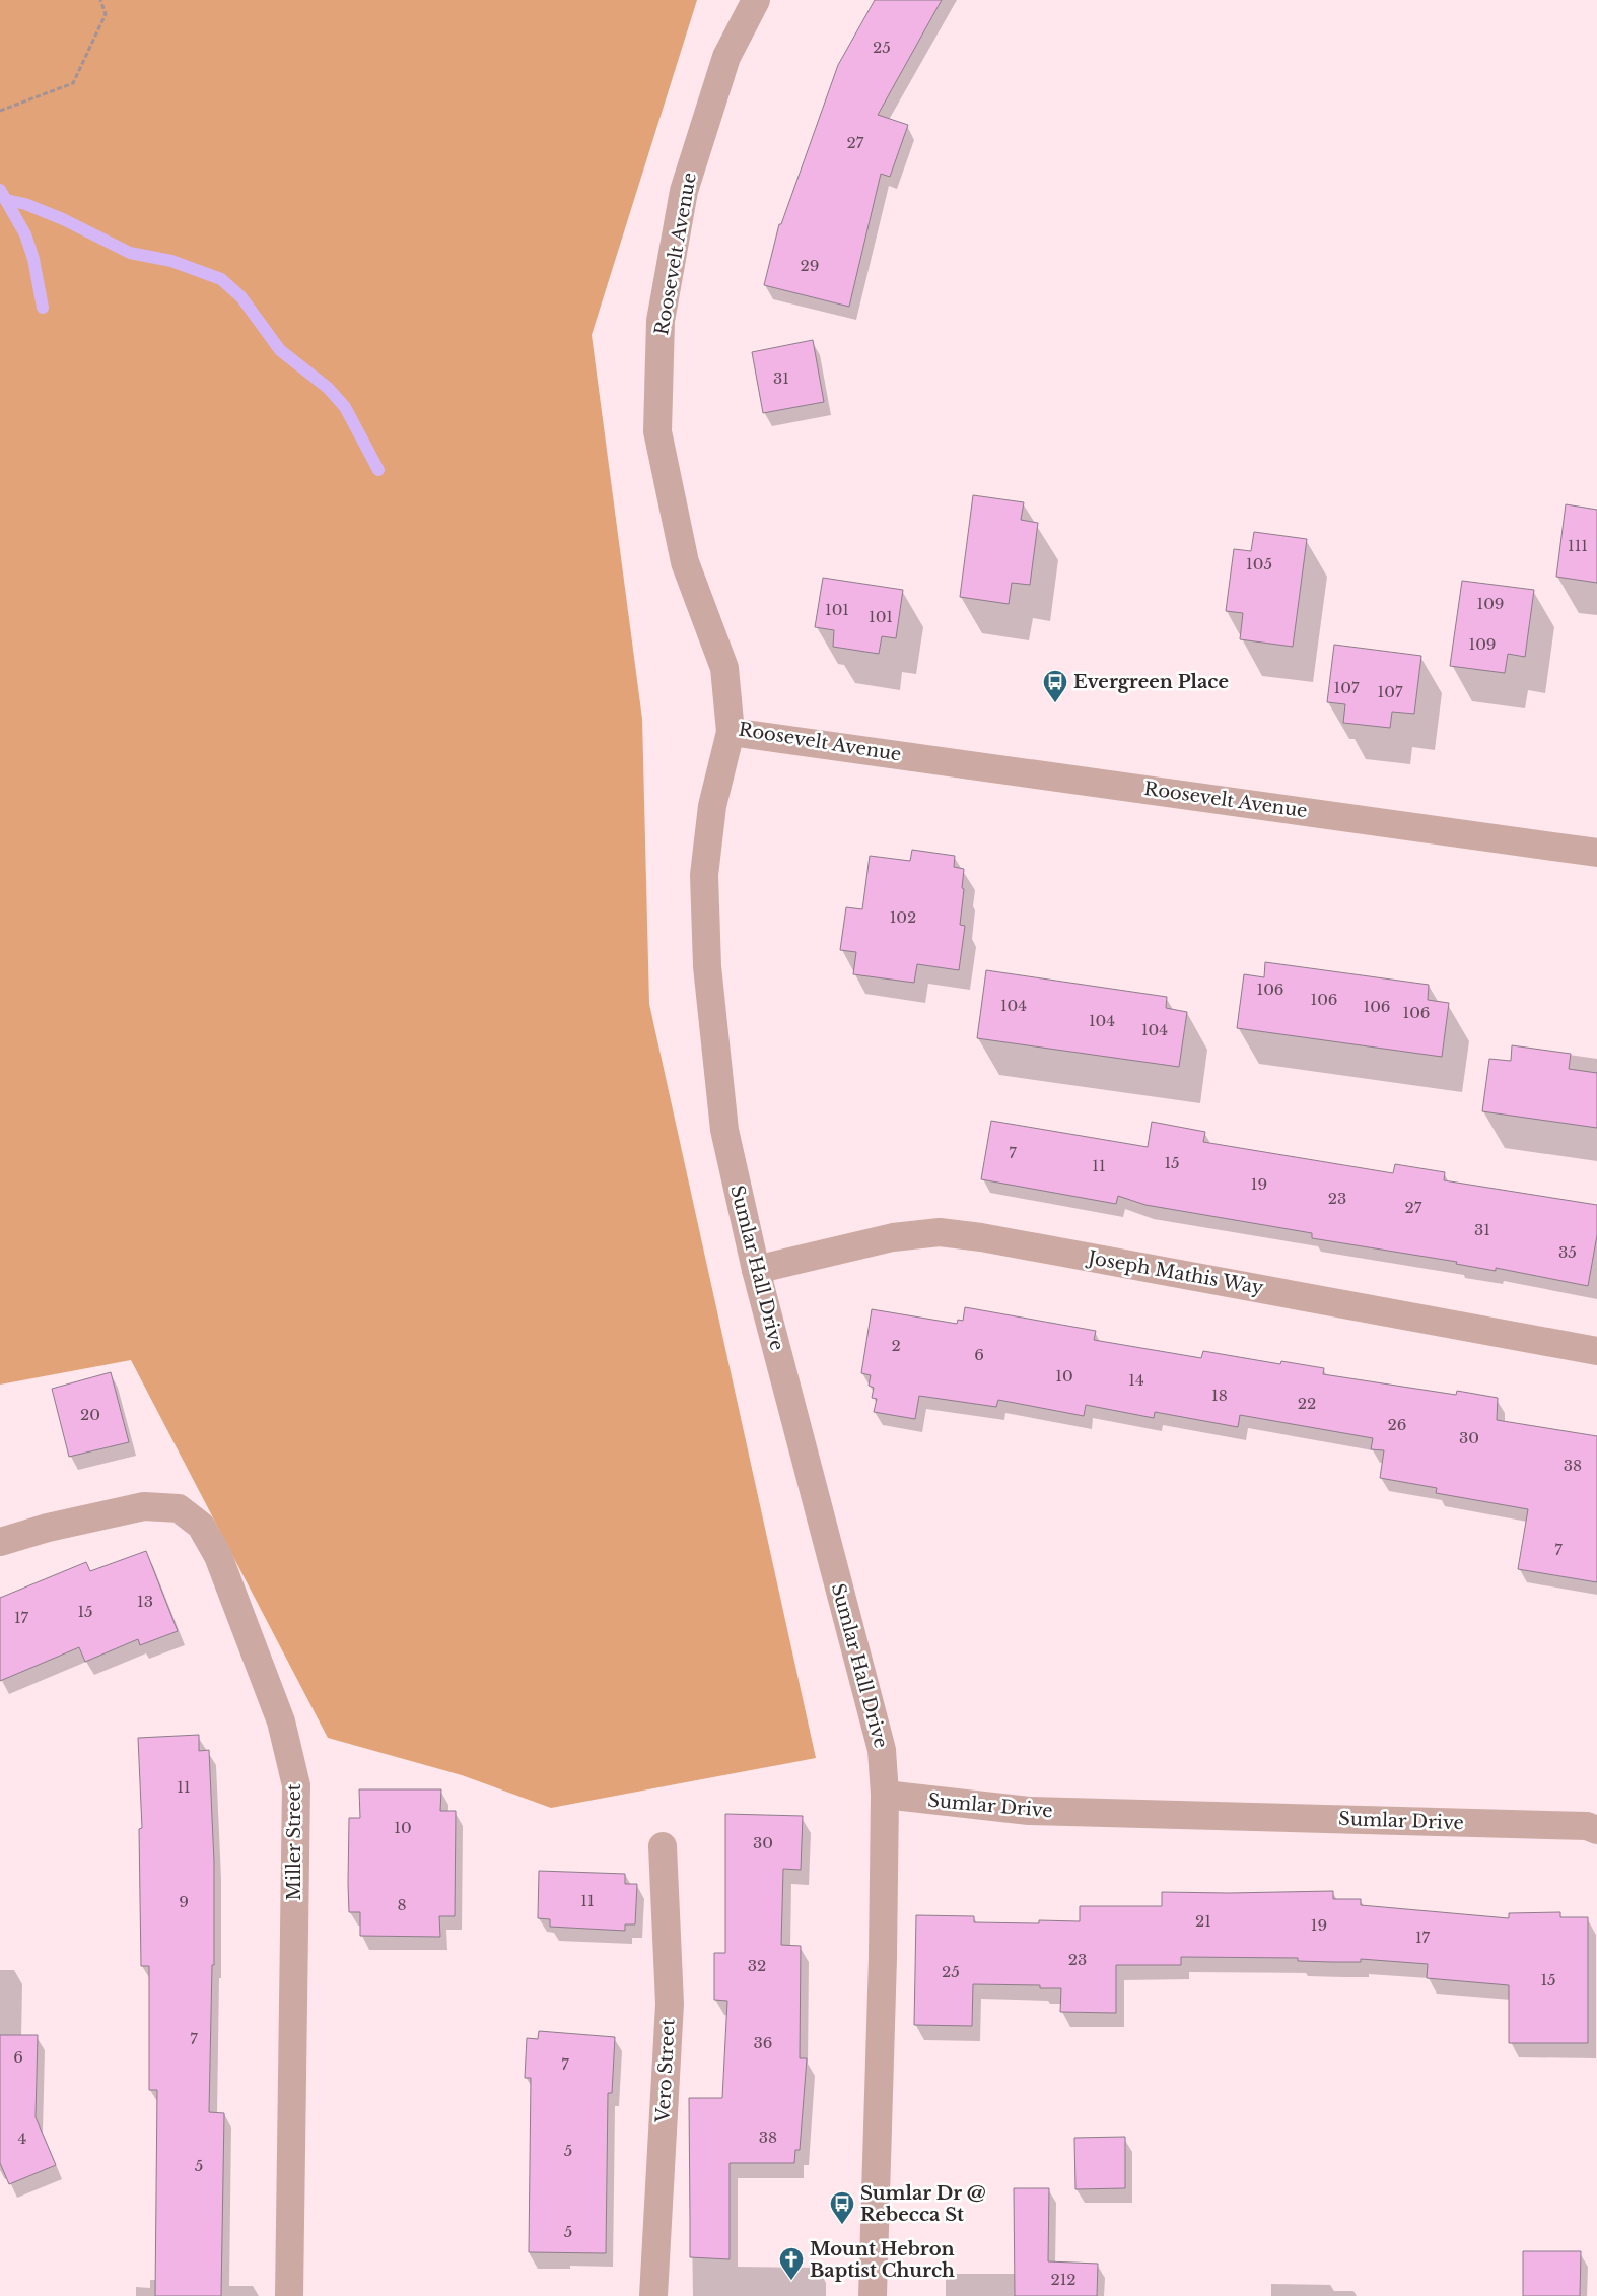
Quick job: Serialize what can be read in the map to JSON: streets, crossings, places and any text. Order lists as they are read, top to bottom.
{
  "streets": {
    "street": [
      "Roosevelt Avenue",
      "Sumlar Hall Drive",
      "Joseph Mathis Way",
      "Sumlar Drive",
      "Miller Street",
      "Vero Street"
    ]
  },
  "crossings": [
    ["Roosevelt Avenue", "Sumlar Hall Drive"],
    ["Sumlar Hall Drive", "Joseph Mathis Way"],
    ["Sumlar Hall Drive", "Sumlar Drive"]
  ],
  "places": {
    "bus stop": ["Evergreen Place", "Sumlar Dr @ Rebecca St"],
    "church": ["Mount Hebron Baptist Church"]
  },
  "house_numbers": [
    "25",
    "27",
    "29",
    "31",
    "111",
    "105",
    "109",
    "101",
    "101",
    "109",
    "107",
    "107",
    "102",
    "106",
    "106",
    "104",
    "106",
    "106",
    "104",
    "104",
    "7",
    "15",
    "11",
    "19",
    "23",
    "27",
    "31",
    "35",
    "2",
    "6",
    "10",
    "14",
    "18",
    "22",
    "20",
    "26",
    "30",
    "38",
    "7",
    "13",
    "15",
    "17",
    "11",
    "10",
    "30",
    "11",
    "9",
    "8",
    "21",
    "19",
    "17",
    "23",
    "32",
    "25",
    "15",
    "7",
    "36",
    "6",
    "7",
    "38",
    "4",
    "5",
    "5",
    "5",
    "212"
  ]
}
